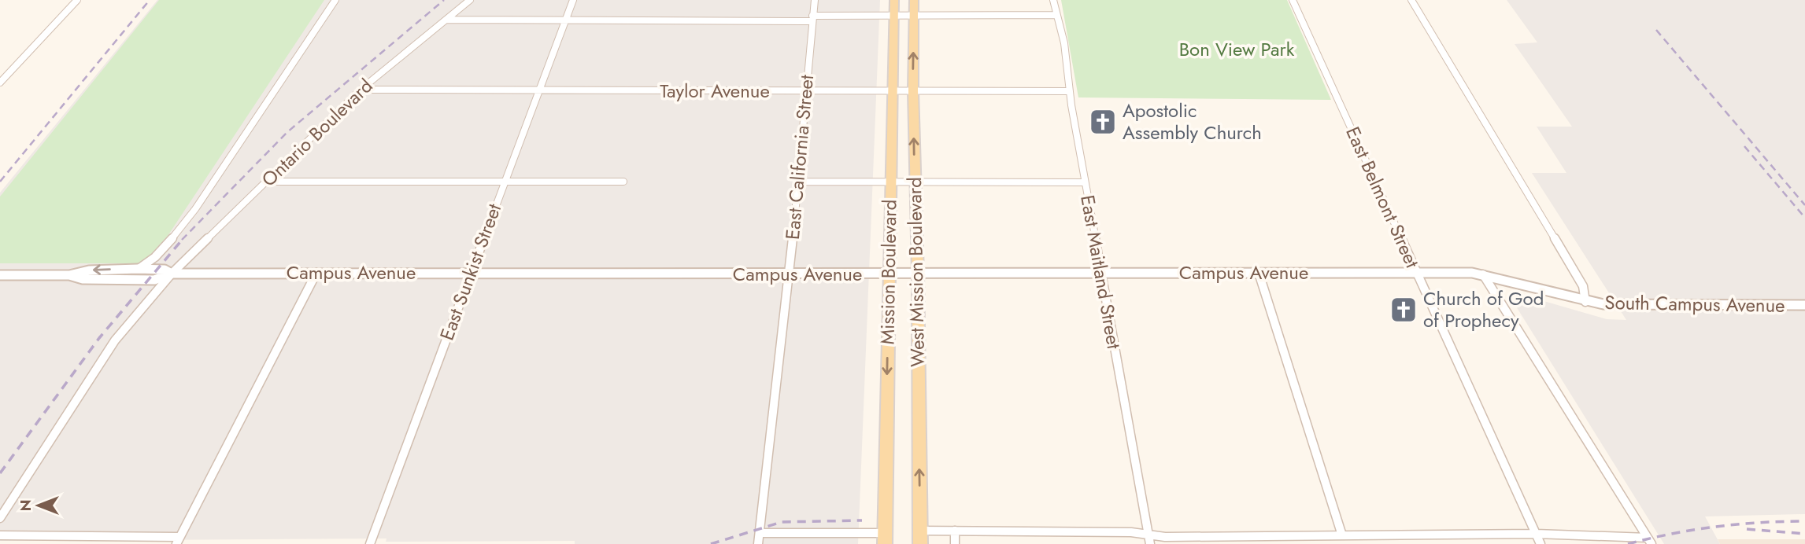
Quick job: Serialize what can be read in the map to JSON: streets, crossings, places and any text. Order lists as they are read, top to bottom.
{
  "streets": {
    "main road": ["Mission Boulevard", "West Mission Boulevard"],
    "street": [
      "Taylor Avenue",
      "Ontario Boulevard",
      "East California Street",
      "East Belmont Street",
      "East Sunkist Street",
      "East Maitland Street",
      "Campus Avenue",
      "South Campus Avenue"
    ]
  },
  "crossings": [
    ["Taylor Avenue", "Ontario Boulevard"],
    ["Taylor Avenue", "East California Street"],
    ["Taylor Avenue", "East Sunkist Street"],
    ["Taylor Avenue", "Mission Boulevard"],
    ["Taylor Avenue", "West Mission Boulevard"],
    ["Taylor Avenue", "East Maitland Street"],
    ["Ontario Boulevard", "Campus Avenue"],
    ["East California Street", "Campus Avenue"],
    ["East Belmont Street", "Campus Avenue"],
    ["East Sunkist Street", "Campus Avenue"],
    ["Mission Boulevard", "Campus Avenue"],
    ["West Mission Boulevard", "Campus Avenue"],
    ["East Maitland Street", "Campus Avenue"],
    ["Campus Avenue", "South Campus Avenue"]
  ],
  "one_way": ["Mission Boulevard", "West Mission Boulevard"],
  "parks": ["Bon View Park"],
  "places": {
    "church": ["Apostolic Assembly Church", "Church of God of Prophecy"]
  },
  "north": "left"
}
